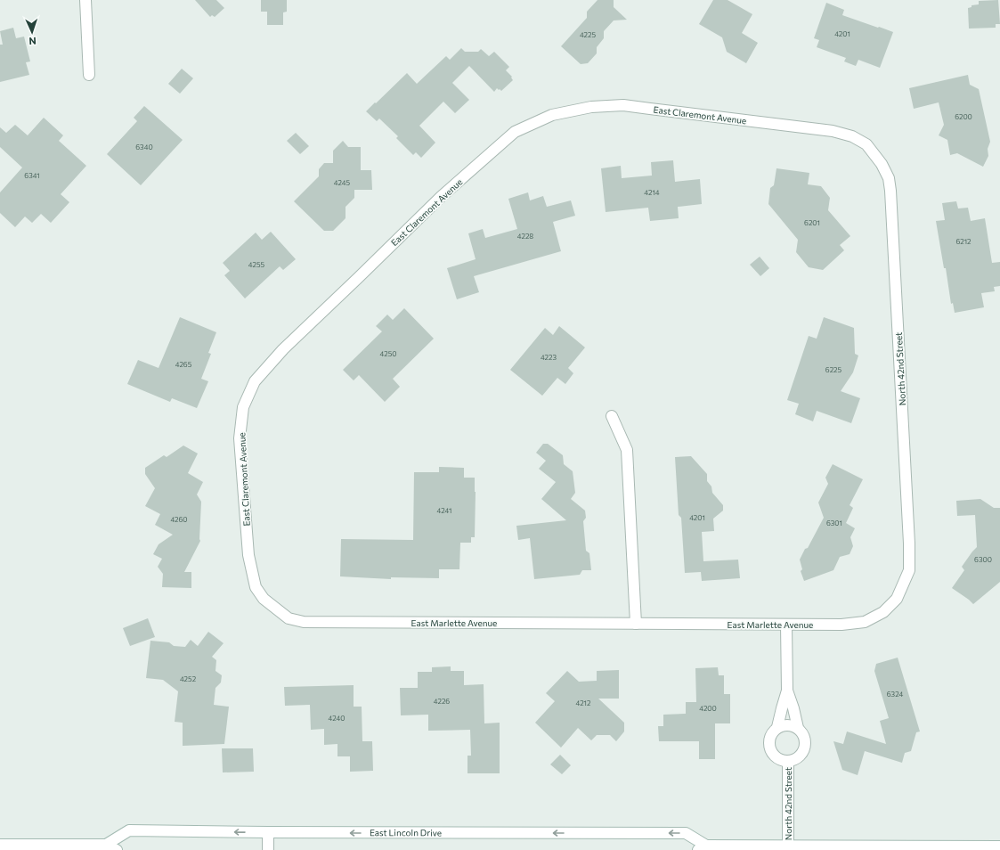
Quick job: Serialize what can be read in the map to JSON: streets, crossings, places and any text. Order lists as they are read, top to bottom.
{
  "streets": {
    "street": [
      "East Claremont Avenue",
      "North 42nd Street",
      "East Marlette Avenue",
      "East Lincoln Drive"
    ]
  },
  "crossings": [
    ["East Claremont Avenue", "North 42nd Street"],
    ["East Claremont Avenue", "East Marlette Avenue"],
    ["North 42nd Street", "East Marlette Avenue"],
    ["North 42nd Street", "East Lincoln Drive"]
  ],
  "one_way": ["East Lincoln Drive"],
  "house_numbers": [
    "4201",
    "4225",
    "6200",
    "6340",
    "6341",
    "4245",
    "4214",
    "6201",
    "4228",
    "6212",
    "4255",
    "4250",
    "4223",
    "4265",
    "6225",
    "4241",
    "4201",
    "4260",
    "6301",
    "6300",
    "4252",
    "6324",
    "4226",
    "4212",
    "4200",
    "4240"
  ],
  "north": "bottom"
}
